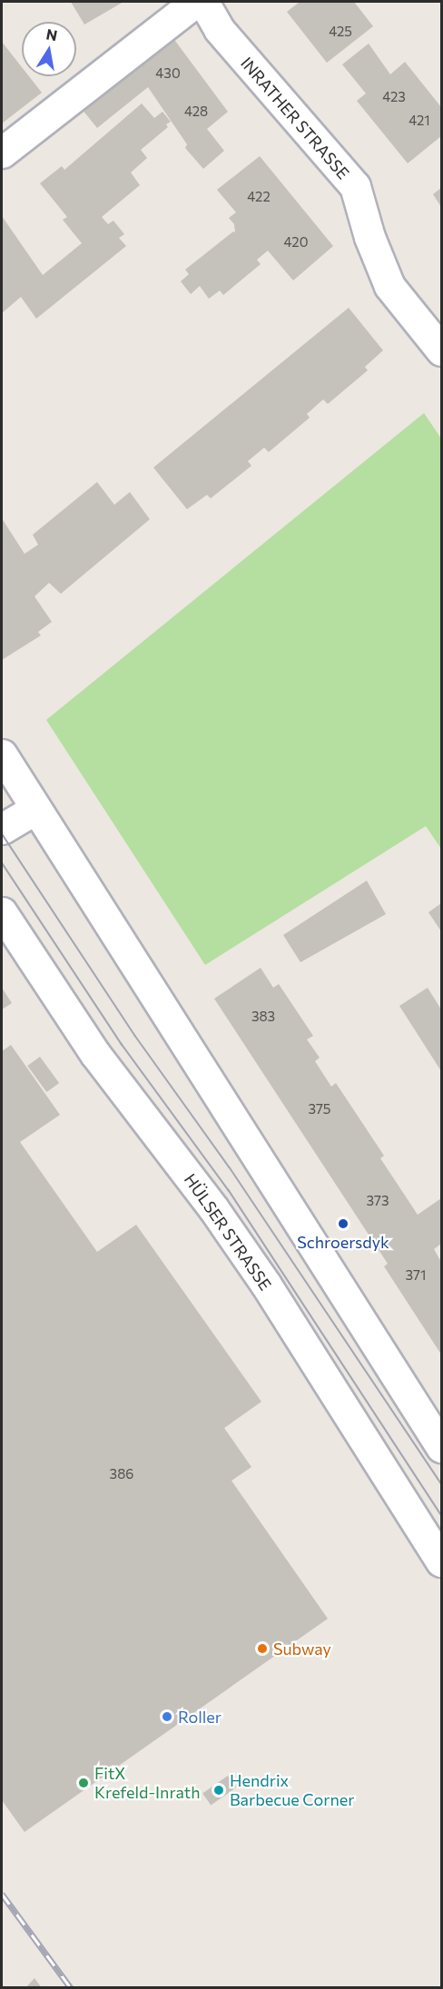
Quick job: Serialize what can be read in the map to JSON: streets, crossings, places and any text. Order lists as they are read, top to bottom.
{
  "streets": {
    "street": ["INRATHER STRASSE", "HÜLSER STRASSE"]
  },
  "places": [
    "Schroersdyk",
    "Subway",
    "Roller",
    "FitX Krefeld-Inrath",
    "Hendrix Barbecue Corner"
  ],
  "house_numbers": [
    "425",
    "430",
    "423",
    "428",
    "421",
    "422",
    "420",
    "383",
    "375",
    "373",
    "371",
    "386"
  ],
  "north": "top"
}
